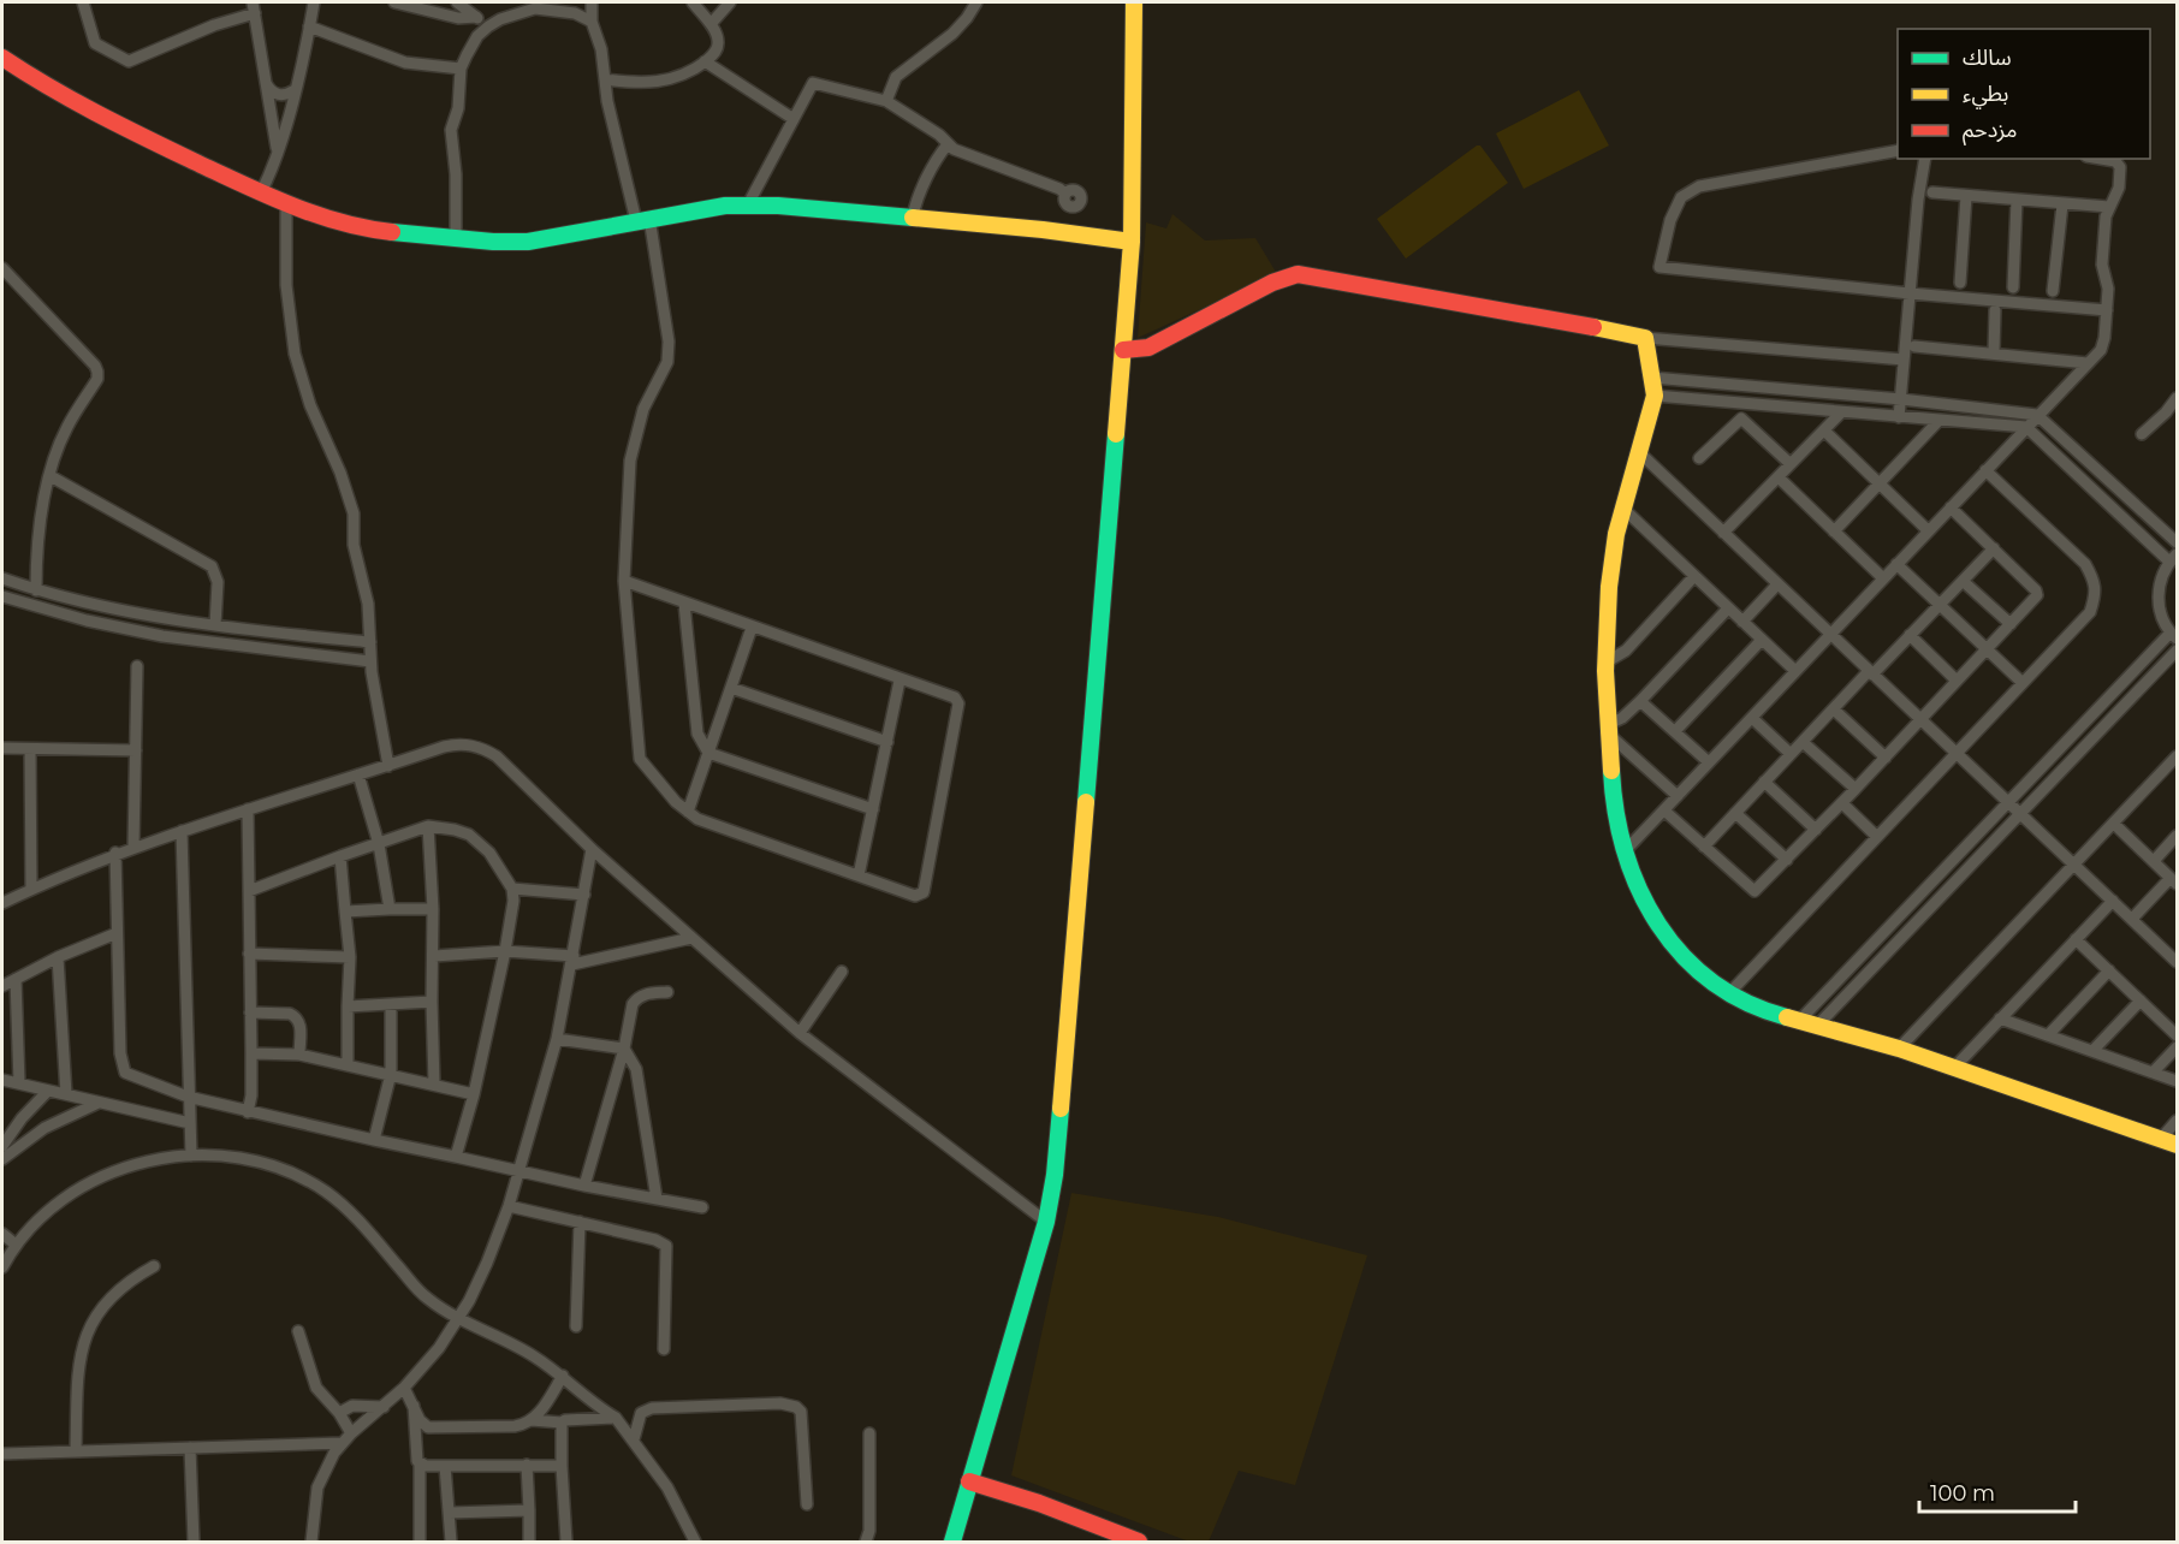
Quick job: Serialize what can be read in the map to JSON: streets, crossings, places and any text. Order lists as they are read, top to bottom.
{
  "legend": ["سالك", "بطيء", "مزدحم"],
  "scale_bar": "100 m"
}
